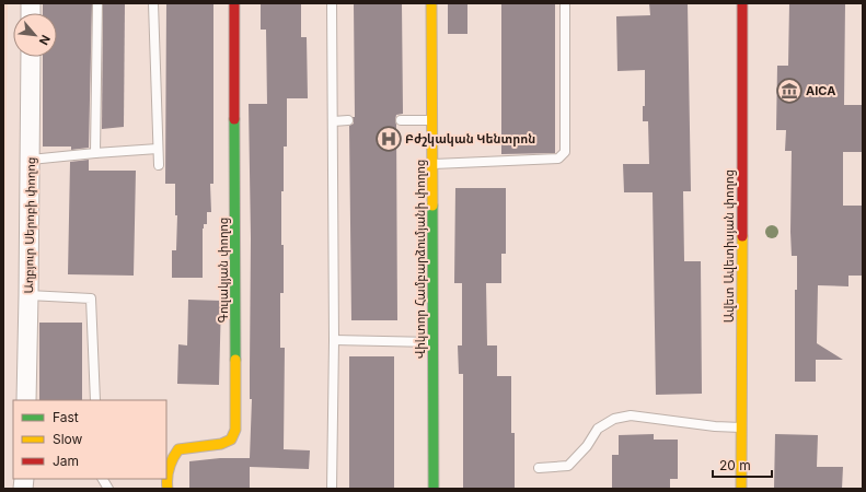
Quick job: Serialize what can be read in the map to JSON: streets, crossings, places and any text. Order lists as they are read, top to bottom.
{
  "streets": {
    "street": [
      "Աղբյուր Սերոբի փողոց",
      "Ավետ Ավետիսյան փողոց",
      "Վիկտոր Համբարձումյանի փողոց",
      "Գուլակյան փողոց"
    ]
  },
  "places": {
    "museum": ["AICA"],
    "hospital": ["Բժշկական Կենտրոն"]
  },
  "legend": ["Fast", "Slow", "Jam"],
  "scale_bar": "20 m",
  "north": "bottom right"
}
